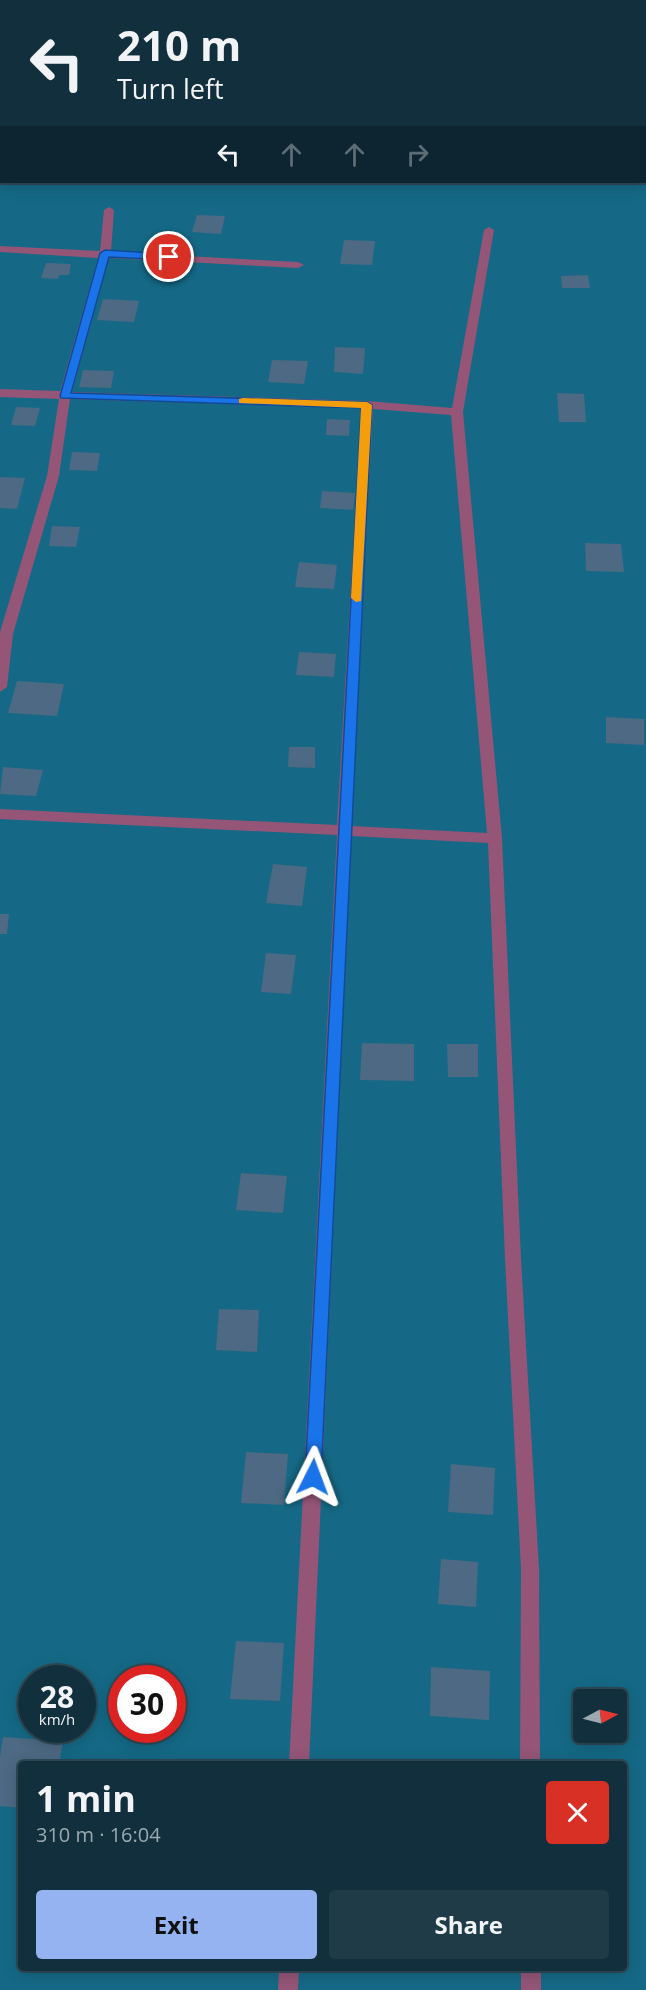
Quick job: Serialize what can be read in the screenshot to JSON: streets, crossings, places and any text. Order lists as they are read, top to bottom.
{
  "north": "right",
  "page": {
    "turn": ["210 m", "Turn left"],
    "speed": "28 km/h",
    "limit": "30",
    "heading": ["1 min", "310 m · 16:04"],
    "buttons": ["Exit", "Share"]
  }
}
